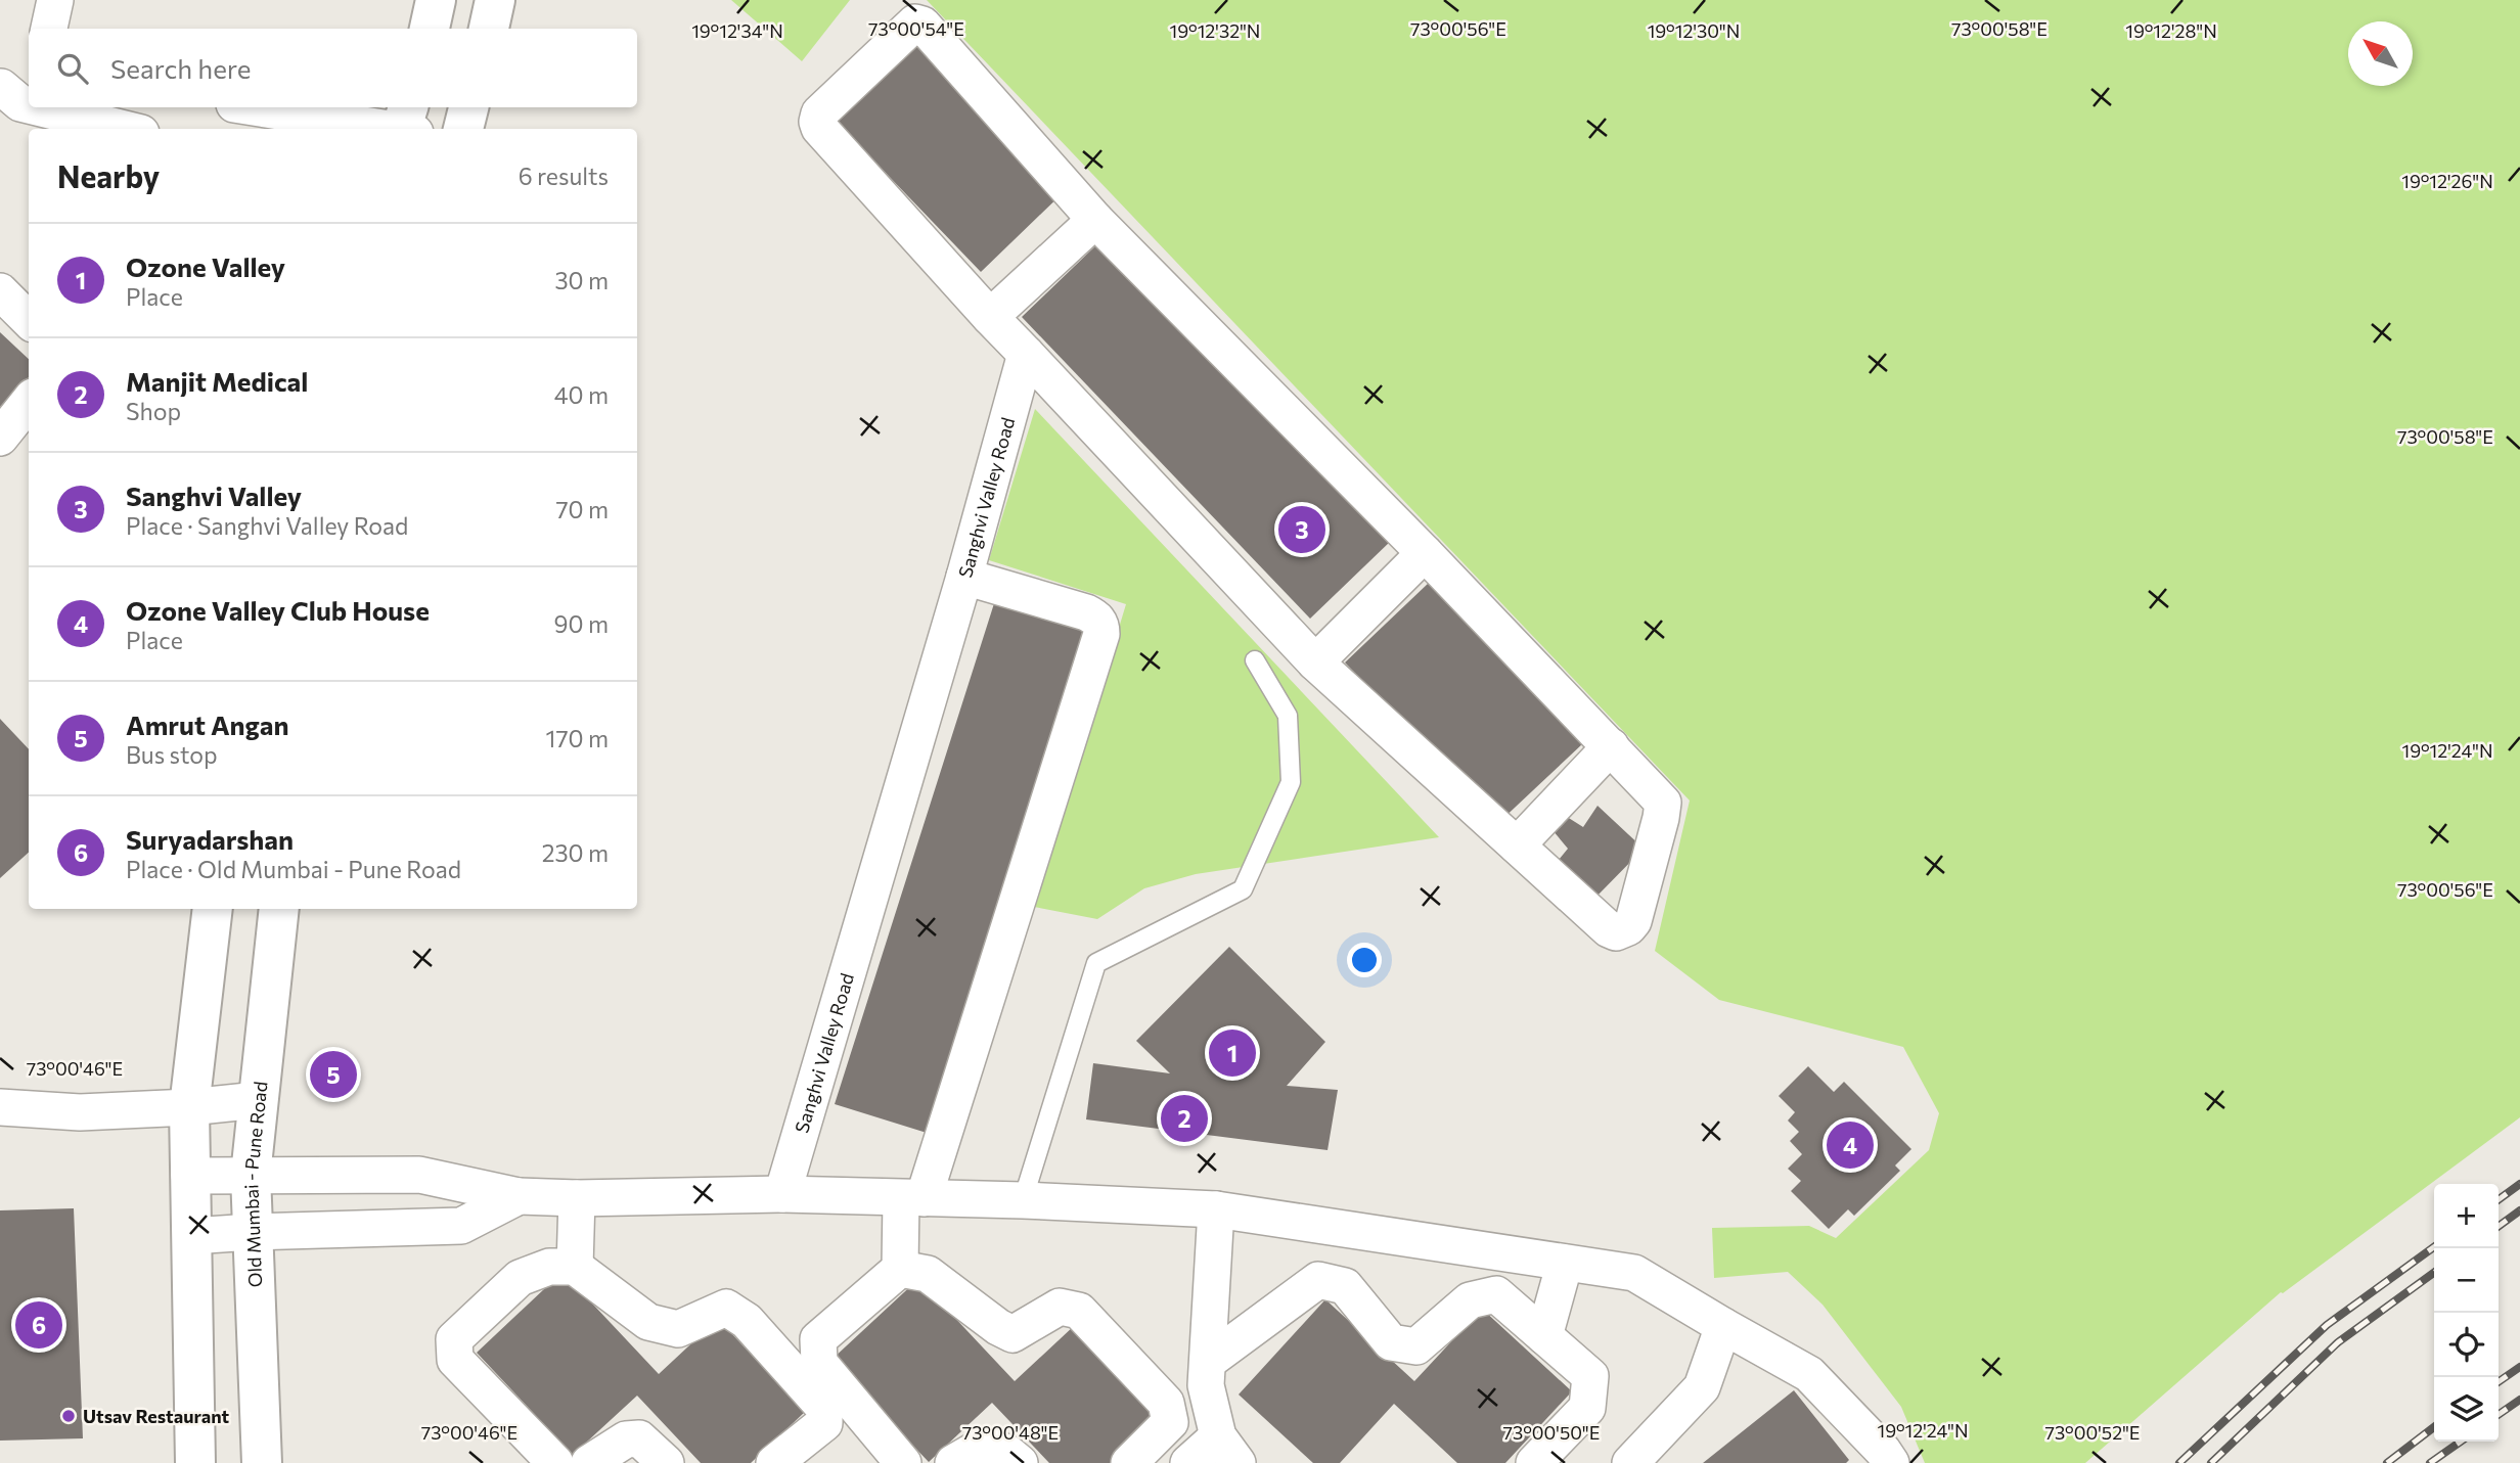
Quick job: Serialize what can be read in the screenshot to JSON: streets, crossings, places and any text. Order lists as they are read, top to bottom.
{
  "streets": {
    "main road": ["Old Mumbai - Pune Road"],
    "street": ["Sanghvi Valley Road"]
  },
  "places": ["Utsav Restaurant"],
  "north": "top left",
  "page": {
    "search": "Search here",
    "heading": ["Nearby", "6 results"],
    "list": [
      {
        "mark": "1",
        "name": "Ozone Valley",
        "note": "Place",
        "value": "30 m"
      },
      {
        "mark": "2",
        "name": "Manjit Medical",
        "note": "Shop",
        "value": "40 m"
      },
      {
        "mark": "3",
        "name": "Sanghvi Valley",
        "note": "Place · Sanghvi Valley Road",
        "value": "70 m"
      },
      {
        "mark": "4",
        "name": "Ozone Valley Club House",
        "note": "Place",
        "value": "90 m"
      },
      {
        "mark": "5",
        "name": "Amrut Angan",
        "note": "Bus stop",
        "value": "170 m"
      },
      {
        "mark": "6",
        "name": "Suryadarshan",
        "note": "Place · Old Mumbai - Pune Road",
        "value": "230 m"
      }
    ],
    "pins": [
      "3",
      "1",
      "5",
      "2",
      "4",
      "6"
    ],
    "map_buttons": ["+", "−"]
  },
  "coordinates": [
    "73°00'58\"E",
    "73°00'54\"E",
    "73°00'56\"E",
    "19°12'34\"N",
    "19°12'32\"N",
    "19°12'30\"N",
    "19°12'28\"N",
    "19°12'26\"N",
    "19°12'24\"N",
    "73°00'46\"E",
    "73°00'48\"E",
    "73°00'50\"E",
    "73°00'52\"E"
  ]
}
